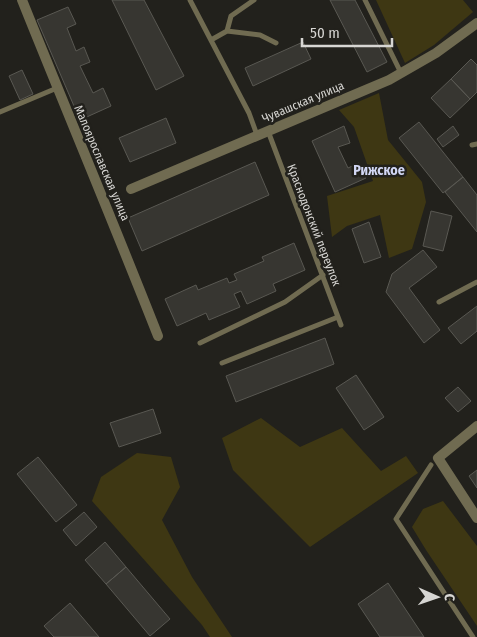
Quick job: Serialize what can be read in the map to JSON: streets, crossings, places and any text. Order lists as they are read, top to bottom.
{
  "streets": {
    "street": ["Чувашская улица", "Малоярославская улица"],
    "lane": ["Краснодонский переулок"]
  },
  "crossings": [
    ["Чувашская улица", "Краснодонский переулок"]
  ],
  "districts": ["Рижское"],
  "scale_bar": "50 m",
  "north": "right"
}
